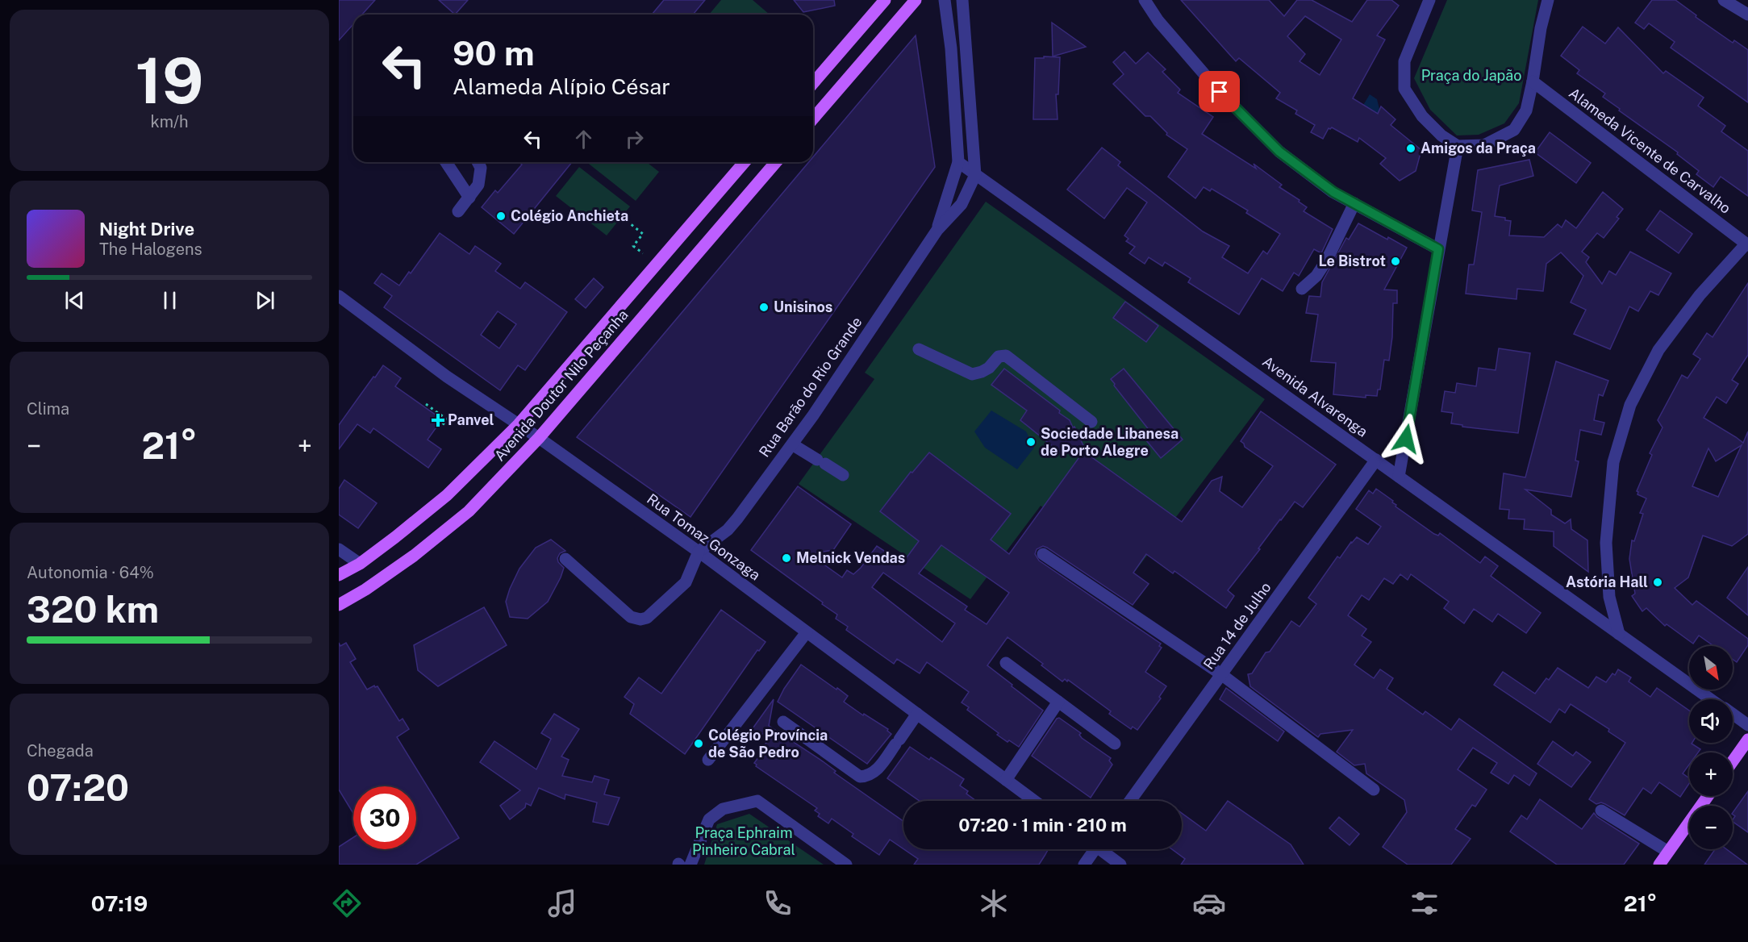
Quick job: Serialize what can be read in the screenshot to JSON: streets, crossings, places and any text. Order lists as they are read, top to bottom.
{
  "streets": {
    "main road": ["Avenida Doutor Nilo Peçanha"],
    "street": [
      "Alameda Vicente de Carvalho",
      "Rua Barão do Rio Grande",
      "Avenida Alvarenga",
      "Rua Tomaz Gonzaga",
      "Rua 14 de Julho"
    ]
  },
  "crossings": [
    ["Avenida Doutor Nilo Peçanha", "Rua Tomaz Gonzaga"],
    ["Rua Barão do Rio Grande", "Avenida Alvarenga"],
    ["Rua Barão do Rio Grande", "Rua Tomaz Gonzaga"],
    ["Avenida Alvarenga", "Rua 14 de Julho"]
  ],
  "parks": ["Praça do Japão", "Praça Ephraim Pinheiro Cabral"],
  "places": {
    "other": [
      "Amigos da Praça",
      "Colégio Anchieta",
      "Le Bistrot",
      "Unisinos",
      "Sociedade Libanesa de Porto Alegre",
      "Melnick Vendas",
      "Astória Hall",
      "Colégio Província de São Pedro"
    ],
    "health": ["Panvel"]
  },
  "north": "bottom right",
  "page": {
    "tile": [
      ["19", "km/h"],
      "Clima",
      ["Autonomia · 64%", "320 km"],
      ["Chegada", "07:20"]
    ],
    "turn": ["90 m", "Alameda Alípio César"],
    "song": ["Night Drive", "The Halogens"],
    "heat": ["−", "21°", "+"],
    "map_buttons": ["+", "−"],
    "limit": "30",
    "trip": "07:20 · 1 min · 210 m",
    "tabs": ["07:19", "21°"]
  }
}
